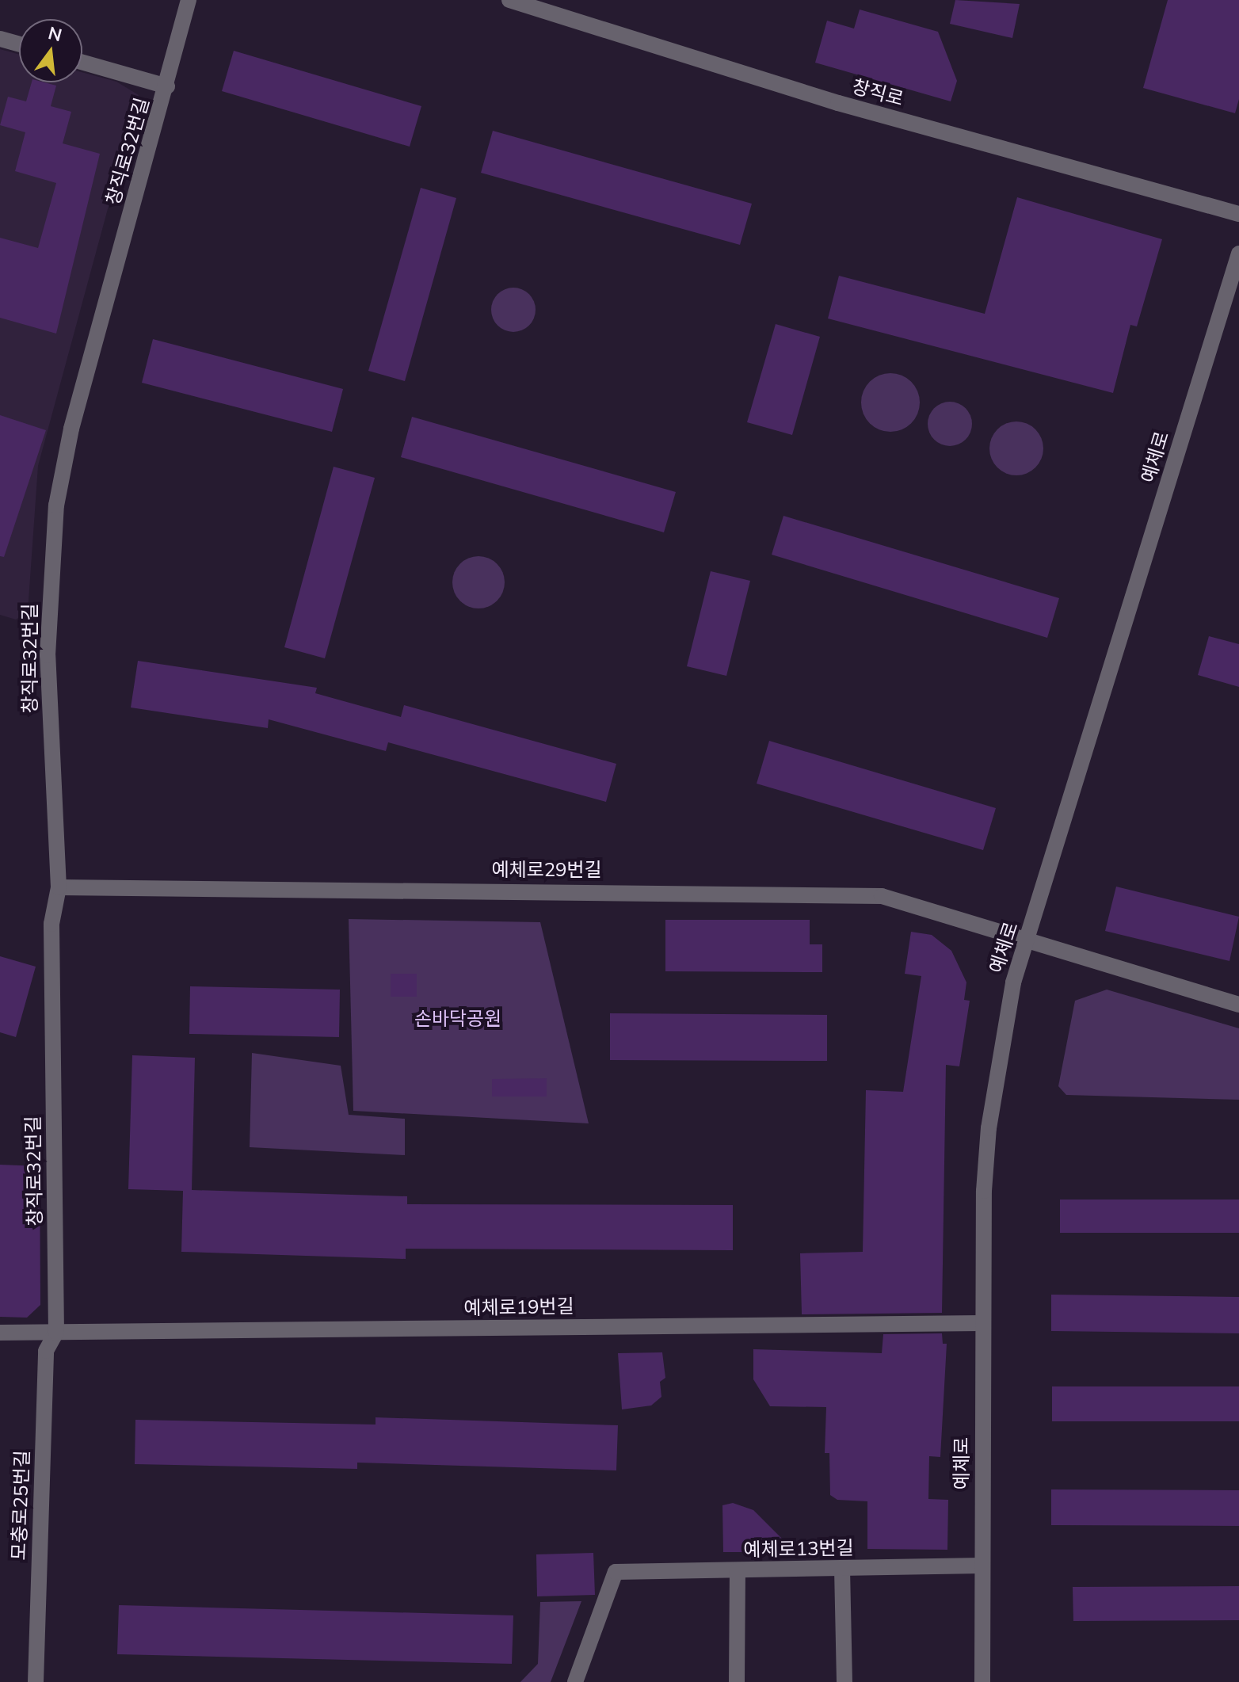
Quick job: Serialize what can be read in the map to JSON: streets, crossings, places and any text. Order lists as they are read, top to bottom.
{
  "streets": {
    "street": [
      "창직로",
      "창직로32번길",
      "예체로",
      "예체로29번길",
      "예체로19번길",
      "모충로25번길",
      "예체로13번길"
    ]
  },
  "crossings": [
    ["창직로32번길", "예체로29번길"],
    ["창직로32번길", "예체로19번길"],
    ["창직로32번길", "모충로25번길"],
    ["예체로", "예체로29번길"],
    ["예체로", "예체로19번길"],
    ["예체로", "예체로13번길"],
    ["예체로19번길", "모충로25번길"]
  ],
  "parks": ["손바닥공원"],
  "north": "top"
}
